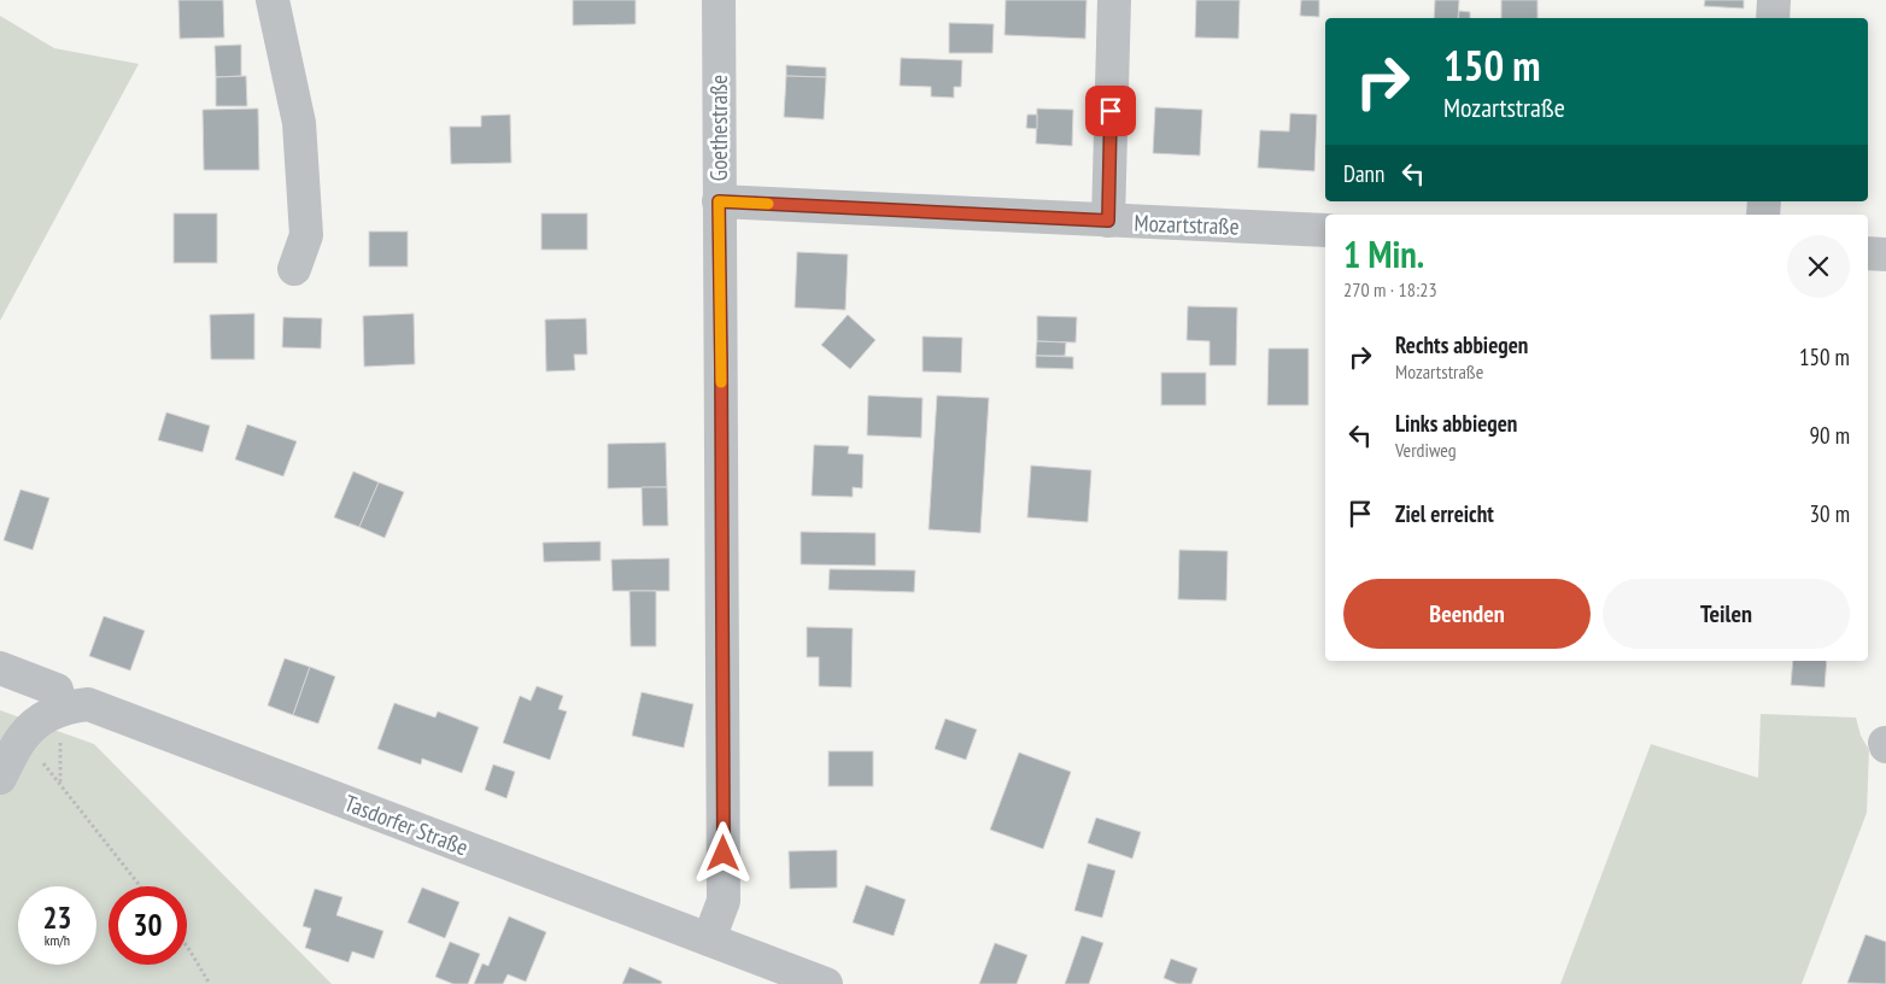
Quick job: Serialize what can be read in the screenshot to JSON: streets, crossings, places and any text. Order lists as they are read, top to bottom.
{
  "streets": {
    "street": ["Goethestraße", "Mozartstraße", "Tasdorfer Straße"]
  },
  "crossings": [
    ["Goethestraße", "Mozartstraße"],
    ["Goethestraße", "Tasdorfer Straße"]
  ],
  "page": {
    "turn": ["150 m", "Mozartstraße"],
    "then": "Dann",
    "heading": ["1 Min.", "270 m · 18:23"],
    "list": [
      {
        "name": "Rechts abbiegen",
        "note": "Mozartstraße",
        "value": "150 m"
      },
      {
        "name": "Links abbiegen",
        "note": "Verdiweg",
        "value": "90 m"
      },
      {
        "name": "Ziel erreicht",
        "value": "30 m"
      }
    ],
    "buttons": ["Beenden", "Teilen"],
    "speed": "23 km/h",
    "limit": "30"
  }
}
